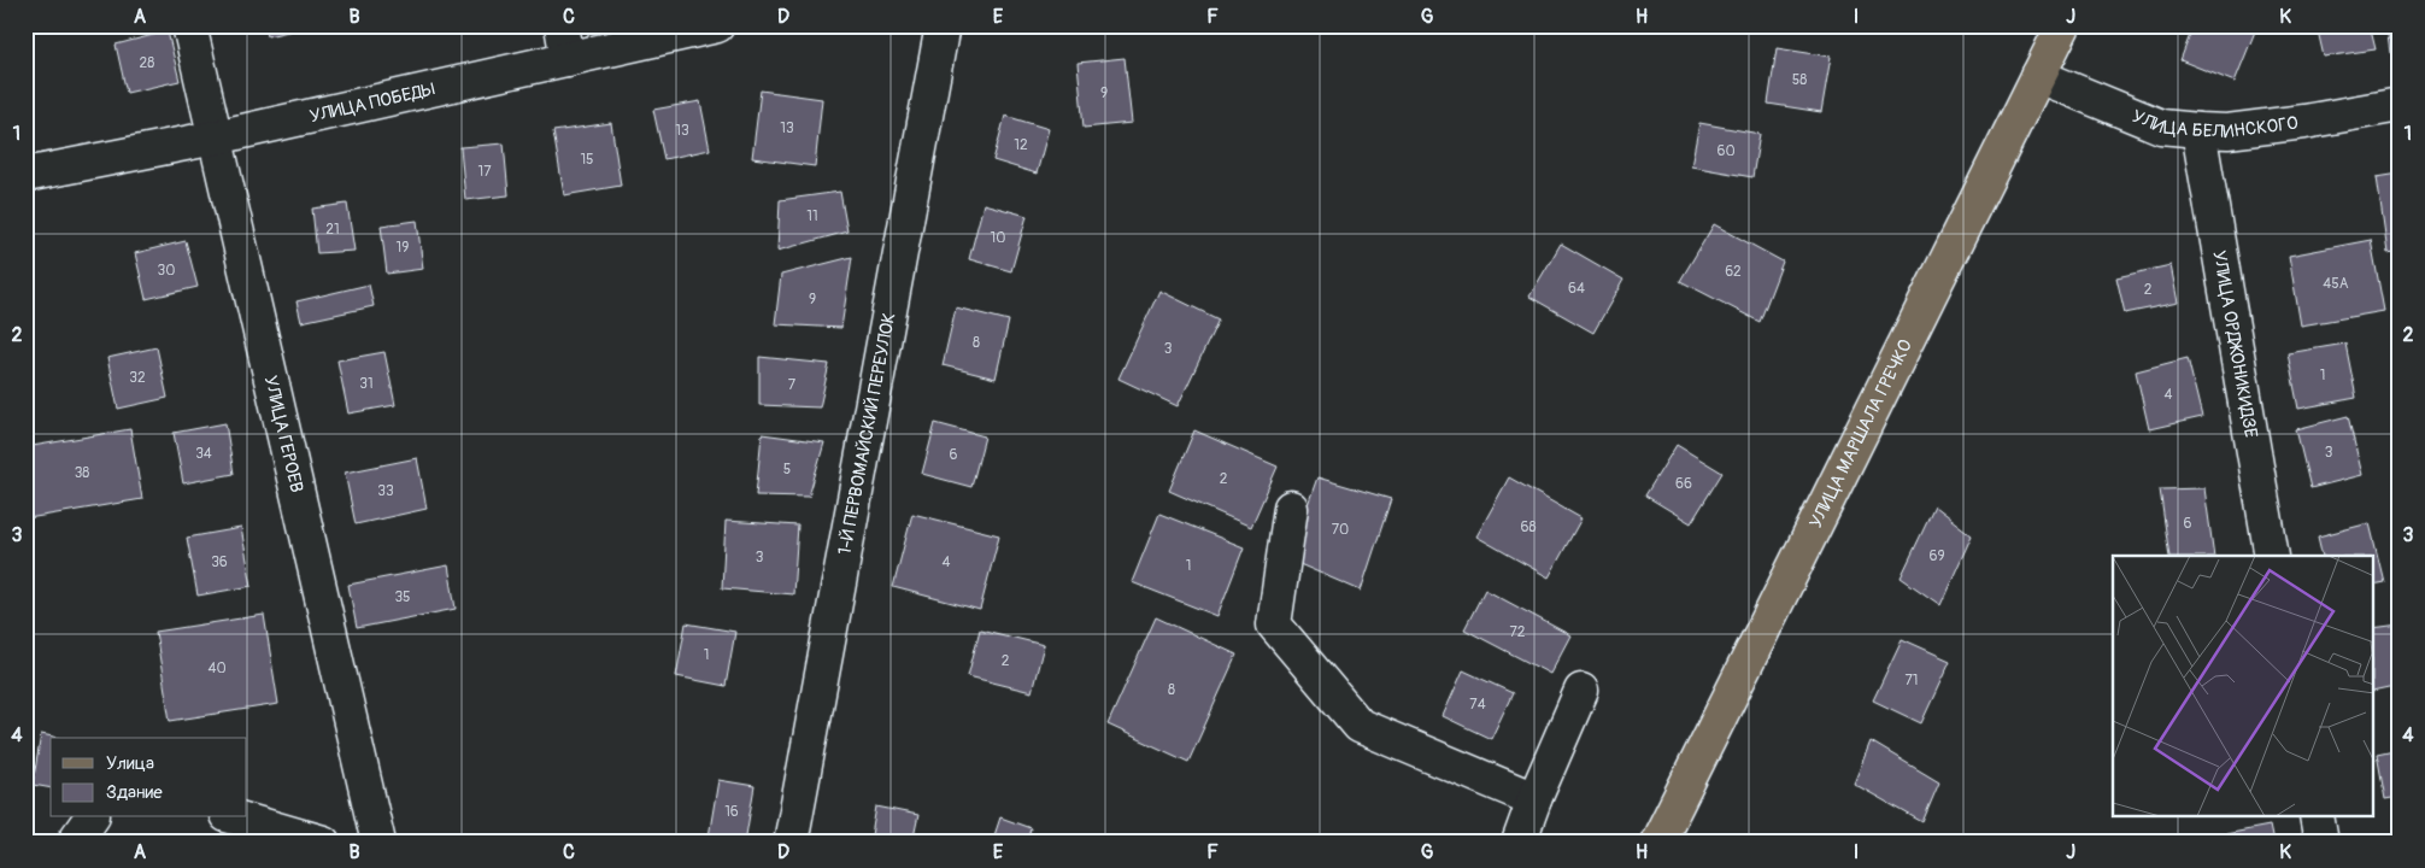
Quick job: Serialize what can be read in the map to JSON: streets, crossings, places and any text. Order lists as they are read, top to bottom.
{
  "streets": {
    "main road": ["УЛИЦА МАРШАЛА ГРЕЧКО"],
    "street": [
      "УЛИЦА ПОБЕДЫ",
      "УЛИЦА БЕЛИНСКОГО",
      "УЛИЦА ОРДЖОНИКИДЗЕ",
      "УЛИЦА ГЕРОЕВ",
      "1-Й ПЕРВОМАЙСКИЙ ПЕРЕУЛОК"
    ]
  },
  "crossings": [
    ["УЛИЦА ПОБЕДЫ", "УЛИЦА ГЕРОЕВ"],
    ["УЛИЦА БЕЛИНСКОГО", "УЛИЦА ОРДЖОНИКИДЗЕ"],
    ["УЛИЦА БЕЛИНСКОГО", "УЛИЦА МАРШАЛА ГРЕЧКО"]
  ],
  "house_numbers": [
    "28",
    "58",
    "9",
    "13",
    "13",
    "12",
    "60",
    "15",
    "17",
    "11",
    "21",
    "10",
    "19",
    "30",
    "62",
    "45А",
    "64",
    "2",
    "9",
    "8",
    "3",
    "1",
    "32",
    "31",
    "7",
    "4",
    "3",
    "34",
    "6",
    "5",
    "38",
    "2",
    "66",
    "33",
    "6",
    "68",
    "70",
    "69",
    "3",
    "36",
    "4",
    "1",
    "35",
    "72",
    "1",
    "2",
    "40",
    "71",
    "8",
    "74",
    "16"
  ],
  "legend": ["Улица", "Здание"],
  "grid": {
    "columns": [
      "A",
      "B",
      "C",
      "D",
      "E",
      "F",
      "G",
      "H",
      "I",
      "J",
      "K"
    ],
    "rows": [
      "1",
      "2",
      "3",
      "4"
    ]
  }
}
